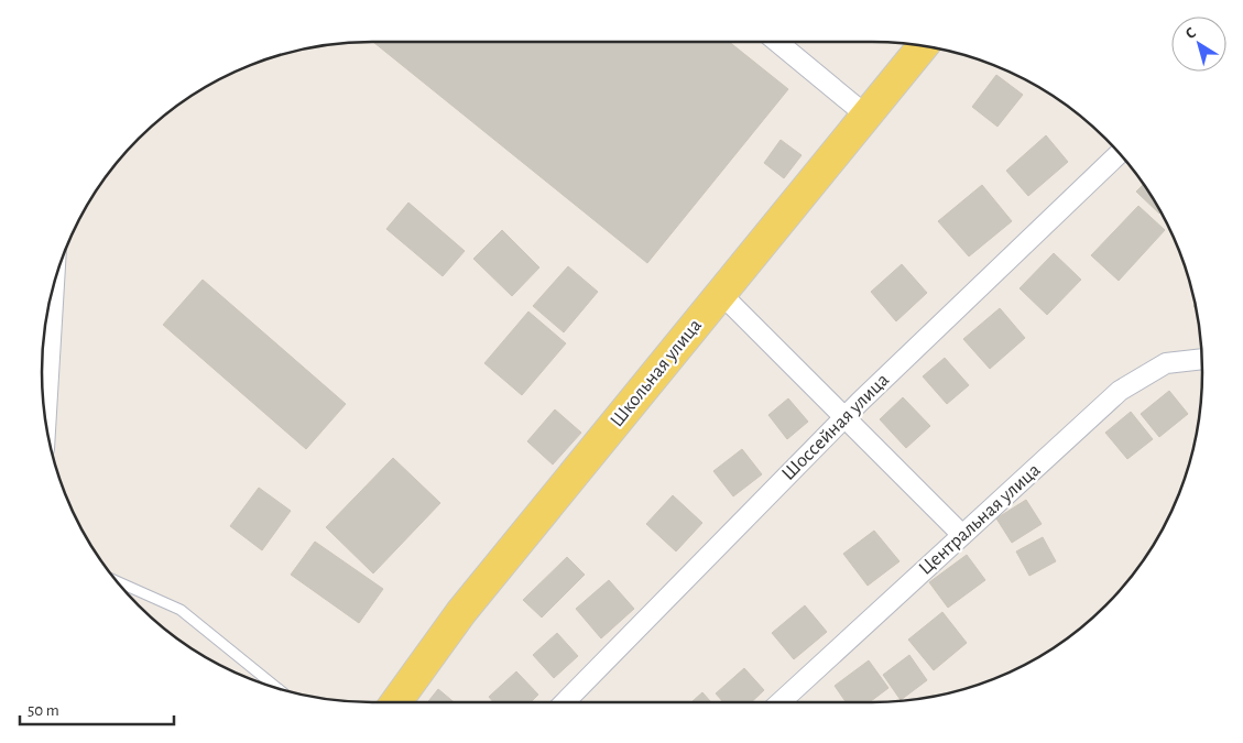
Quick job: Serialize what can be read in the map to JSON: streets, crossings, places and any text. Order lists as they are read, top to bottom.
{
  "streets": {
    "main road": ["Школьная улица"],
    "street": ["Шоссейная улица", "Центральная улица"]
  },
  "scale_bar": "50 m",
  "north": "top left"
}
